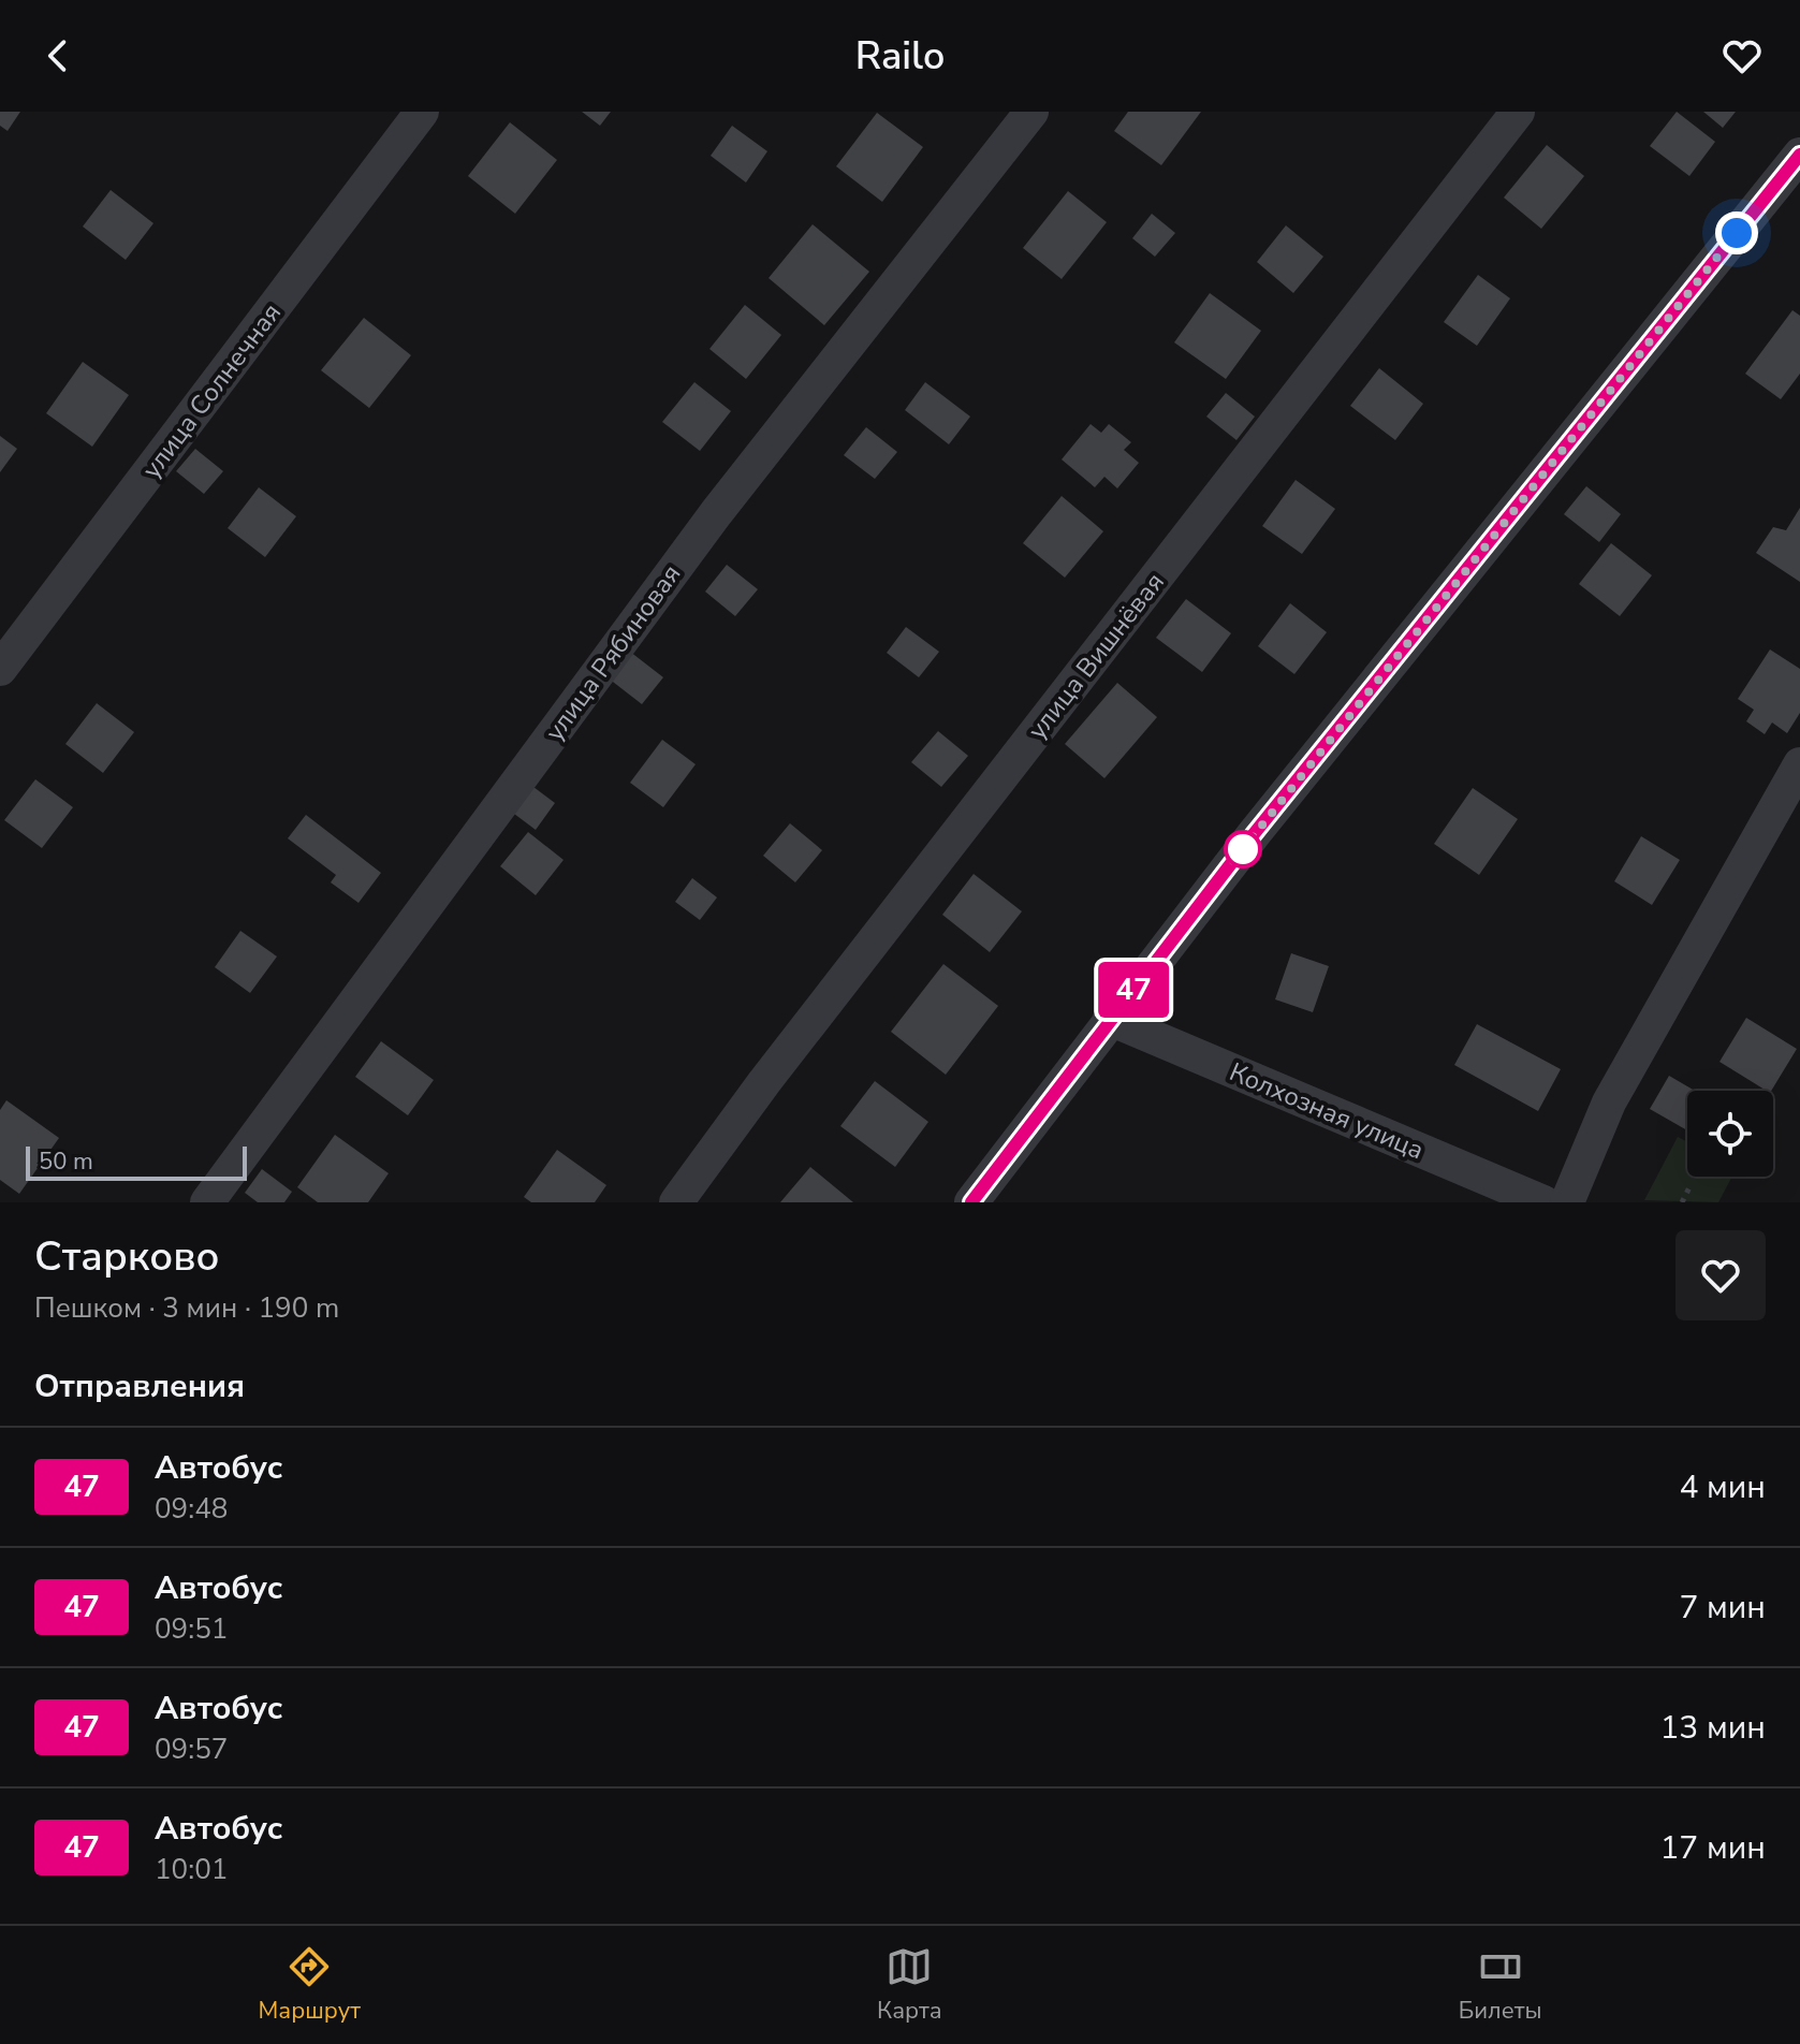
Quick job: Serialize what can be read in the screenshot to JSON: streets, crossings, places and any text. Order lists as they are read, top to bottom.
{
  "streets": {
    "street": [
      "улица Солнечная",
      "улица Рябиновая",
      "улица Вишнёвая",
      "Колхозная улица"
    ]
  },
  "lines": ["bus line 47"],
  "scale_bar": "50 m",
  "page": {
    "header": "Railo",
    "on_map": "47",
    "scale": "50 m",
    "heading": [
      ["Старково", "Пешком · 3 мин · 190 m"],
      "Отправления"
    ],
    "list": [
      {
        "mark": "47",
        "name": "Автобус",
        "note": "09:48",
        "value": "4 мин"
      },
      {
        "mark": "47",
        "name": "Автобус",
        "note": "09:51",
        "value": "7 мин"
      },
      {
        "mark": "47",
        "name": "Автобус",
        "note": "09:57",
        "value": "13 мин"
      },
      {
        "mark": "47",
        "name": "Автобус",
        "note": "10:01",
        "value": "17 мин"
      }
    ],
    "tabs": ["Маршрут", "Карта", "Билеты"]
  }
}
